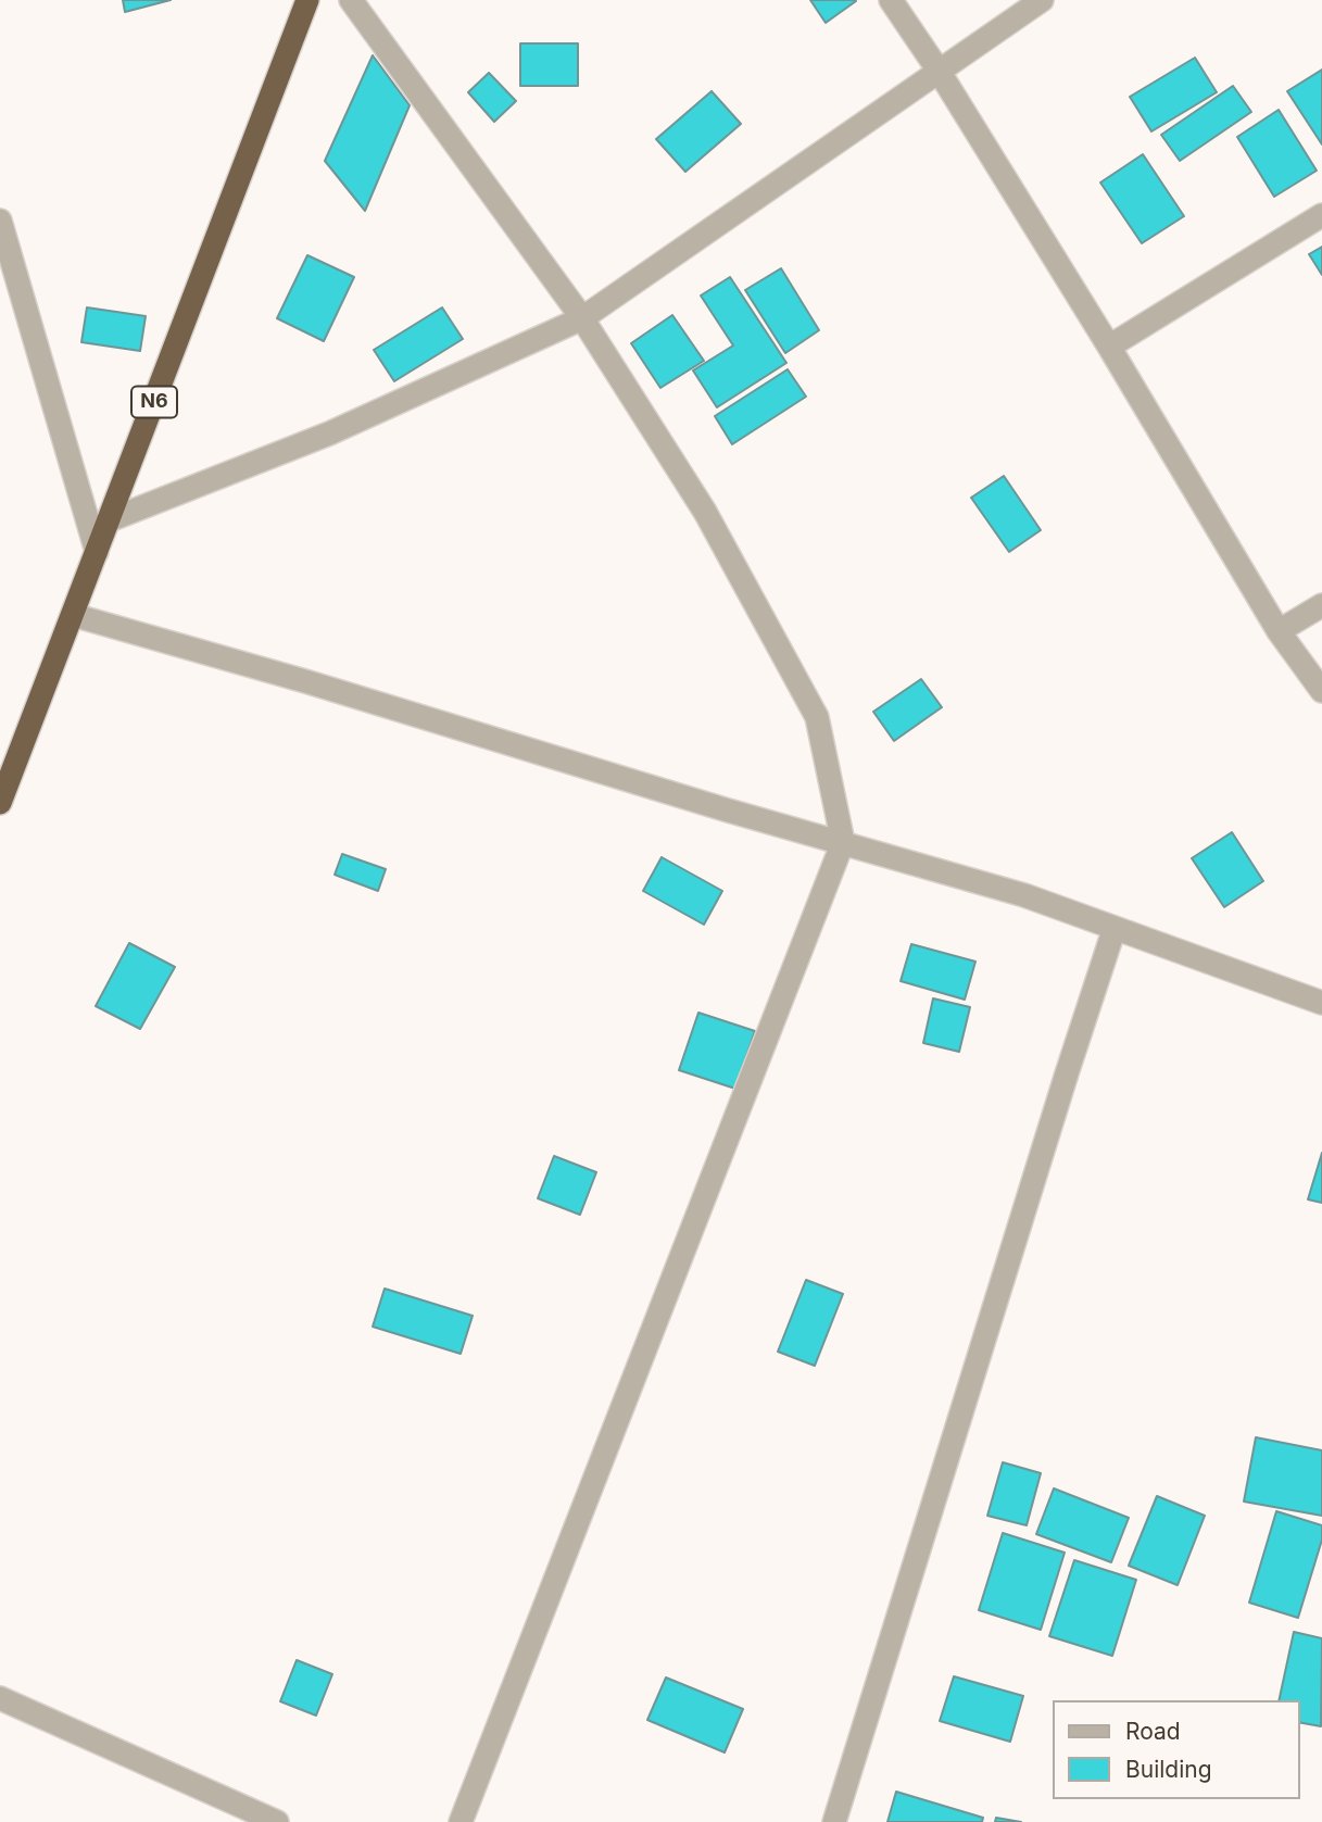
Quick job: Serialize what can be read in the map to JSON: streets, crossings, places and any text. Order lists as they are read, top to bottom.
{
  "streets": {
    "highway": ["N6"]
  },
  "legend": ["Road", "Building"]
}
